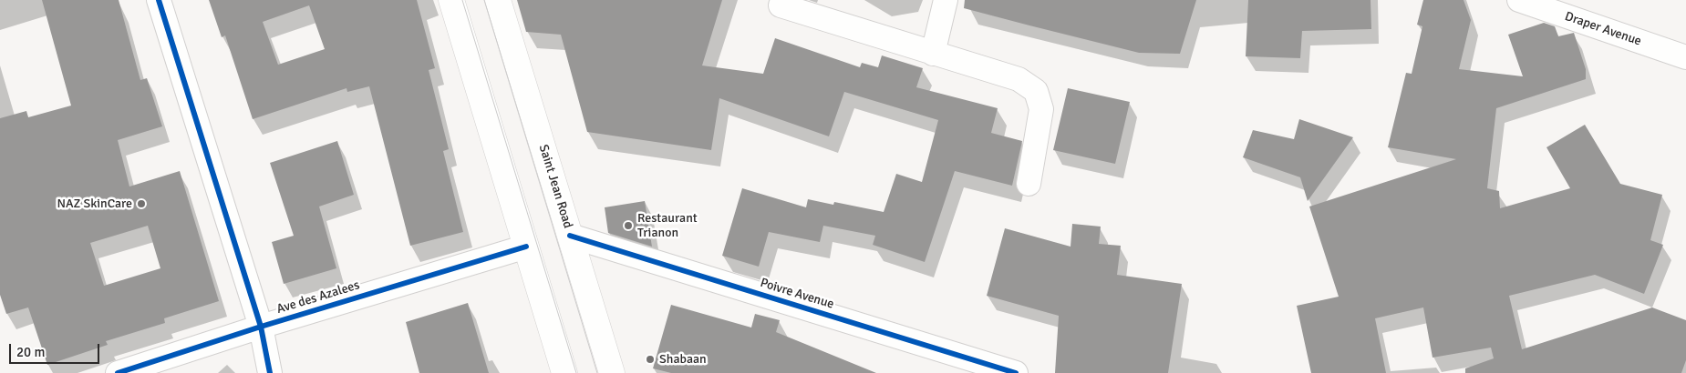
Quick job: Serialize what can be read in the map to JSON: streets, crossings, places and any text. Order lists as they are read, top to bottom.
{
  "streets": {
    "main road": ["Saint Jean Road"],
    "street": ["Draper Avenue", "Poivre Avenue", "Ave des Azalees"]
  },
  "crossings": [
    ["Saint Jean Road", "Poivre Avenue"]
  ],
  "places": ["NAZ SkinCare", "Restaurant Trianon", "Shabaan"],
  "scale_bar": "20 m"
}
